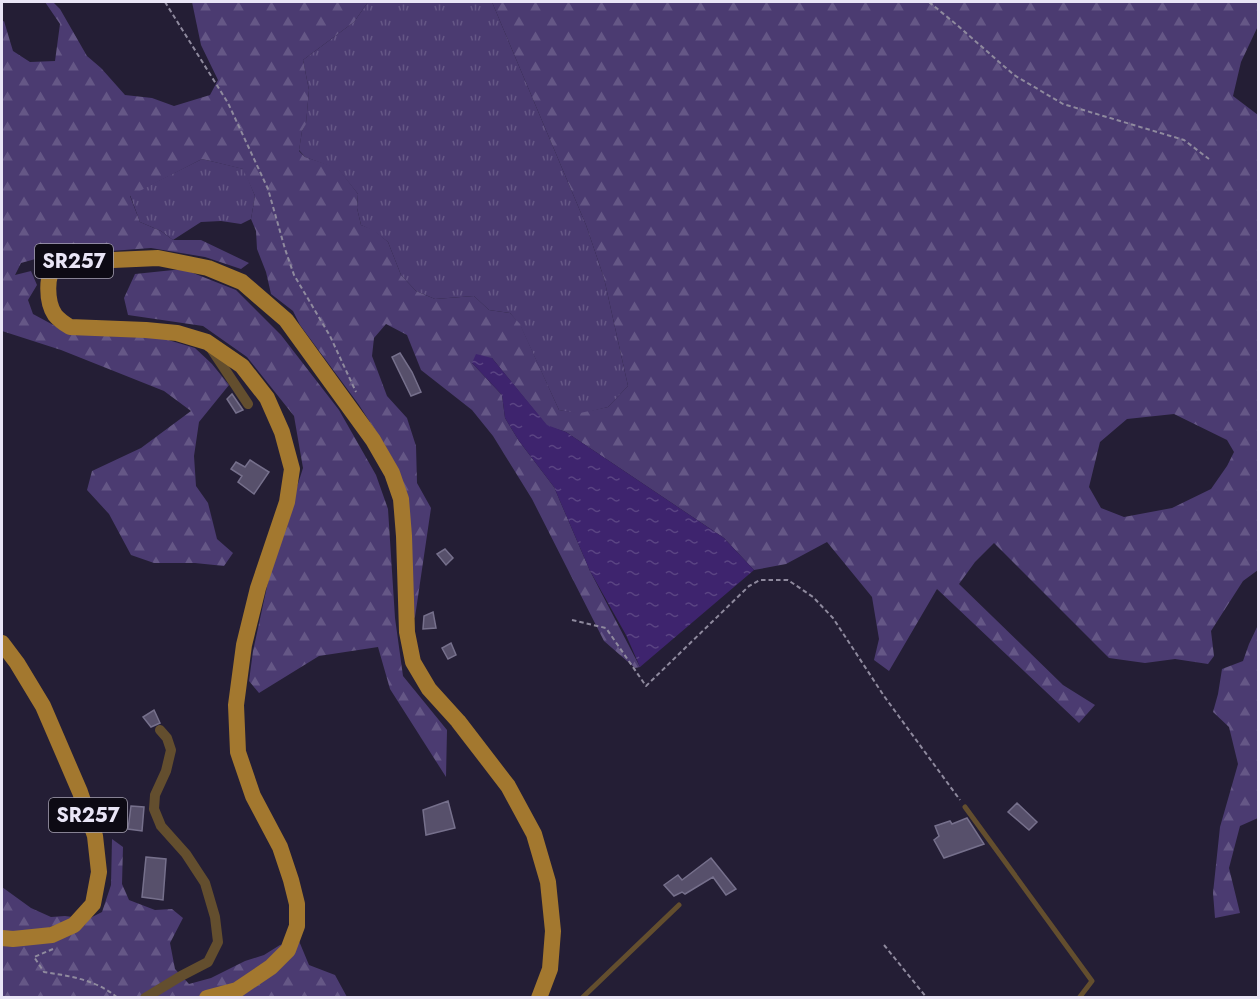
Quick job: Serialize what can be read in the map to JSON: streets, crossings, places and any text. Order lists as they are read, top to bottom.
{
  "streets": {
    "main road": ["SR257"]
  }
}
